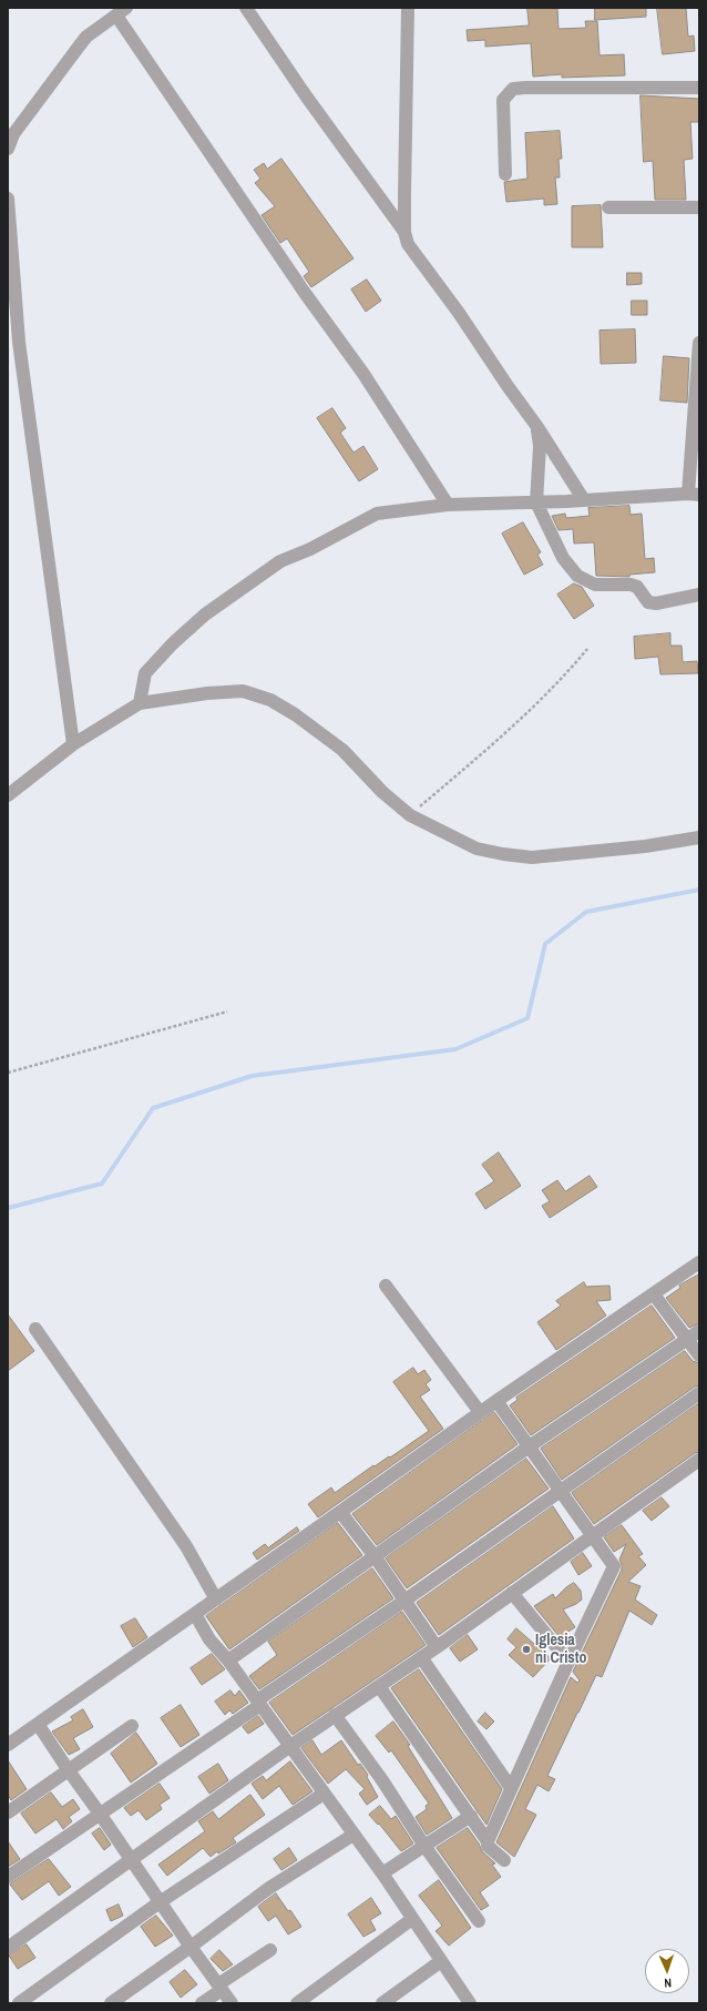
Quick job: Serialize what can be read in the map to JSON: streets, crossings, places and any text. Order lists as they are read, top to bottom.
{
  "places": ["Iglesia ni Cristo"],
  "north": "bottom"
}
